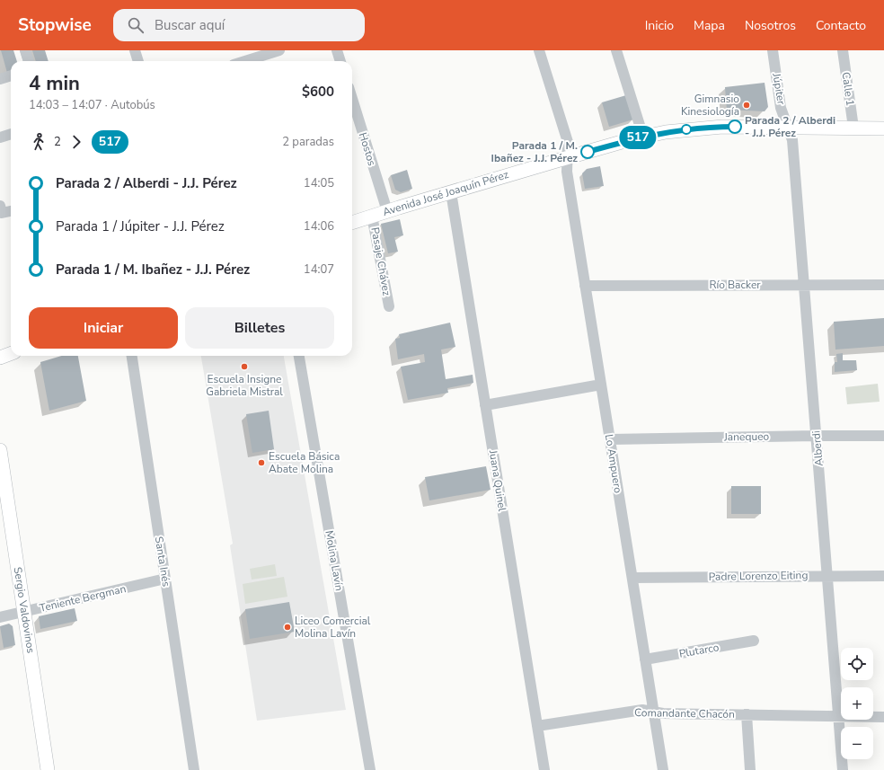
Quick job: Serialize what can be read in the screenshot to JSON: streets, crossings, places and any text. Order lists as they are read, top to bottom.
{
  "streets": {
    "main road": ["Avenida José Joaquín Pérez", "Sergio Valdovinos"],
    "street": [
      "Júpiter",
      "Calle 1",
      "Hostos",
      "Pasaje Chávez",
      "Río Backer",
      "Janequeo",
      "Alberdi",
      "Lo Ampuero",
      "Juana Quinel",
      "Molina Lavín",
      "Santa Inés",
      "Padre Lorenzo Eiting",
      "Teniente Bergman",
      "Plutarco",
      "Comandante Chacón"
    ]
  },
  "crossings": [
    ["Júpiter", "Avenida José Joaquín Pérez"],
    ["Júpiter", "Alberdi"],
    ["Calle 1", "Avenida José Joaquín Pérez"],
    ["Hostos", "Avenida José Joaquín Pérez"],
    ["Avenida José Joaquín Pérez", "Pasaje Chávez"],
    ["Avenida José Joaquín Pérez", "Alberdi"],
    ["Avenida José Joaquín Pérez", "Lo Ampuero"],
    ["Avenida José Joaquín Pérez", "Juana Quinel"],
    ["Río Backer", "Alberdi"],
    ["Río Backer", "Lo Ampuero"],
    ["Janequeo", "Alberdi"],
    ["Janequeo", "Lo Ampuero"],
    ["Alberdi", "Padre Lorenzo Eiting"],
    ["Alberdi", "Comandante Chacón"],
    ["Lo Ampuero", "Padre Lorenzo Eiting"],
    ["Lo Ampuero", "Plutarco"],
    ["Lo Ampuero", "Comandante Chacón"],
    ["Juana Quinel", "Comandante Chacón"],
    ["Santa Inés", "Teniente Bergman"],
    ["Teniente Bergman", "Sergio Valdovinos"]
  ],
  "places": [
    "Gimnasio Kinesiología",
    "Parada 2 / Alberdi - J.J. Pérez",
    "Parada 1 / M. Ibañez - J.J. Pérez",
    "Escuela Insigne Gabriela Mistral",
    "Escuela Básica Abate Molina",
    "Liceo Comercial Molina Lavín"
  ],
  "lines": ["bus line 517"],
  "page": {
    "header": "Stopwise",
    "search": "Buscar aquí",
    "nav": [
      "Inicio",
      "Mapa",
      "Nosotros",
      "Contacto"
    ],
    "on_map": "517",
    "heading": ["4 min", "14:03 – 14:07 · Autobús", "$600"],
    "legs": ["2", "517", "2 paradas"],
    "list": [
      {
        "name": "Parada 2 / Alberdi - J.J. Pérez",
        "value": "14:05"
      },
      {
        "name": "Parada 1 / Júpiter - J.J. Pérez",
        "value": "14:06"
      },
      {
        "name": "Parada 1 / M. Ibañez - J.J. Pérez",
        "value": "14:07"
      }
    ],
    "buttons": ["Iniciar", "Billetes"],
    "map_buttons": ["+", "−"]
  }
}
